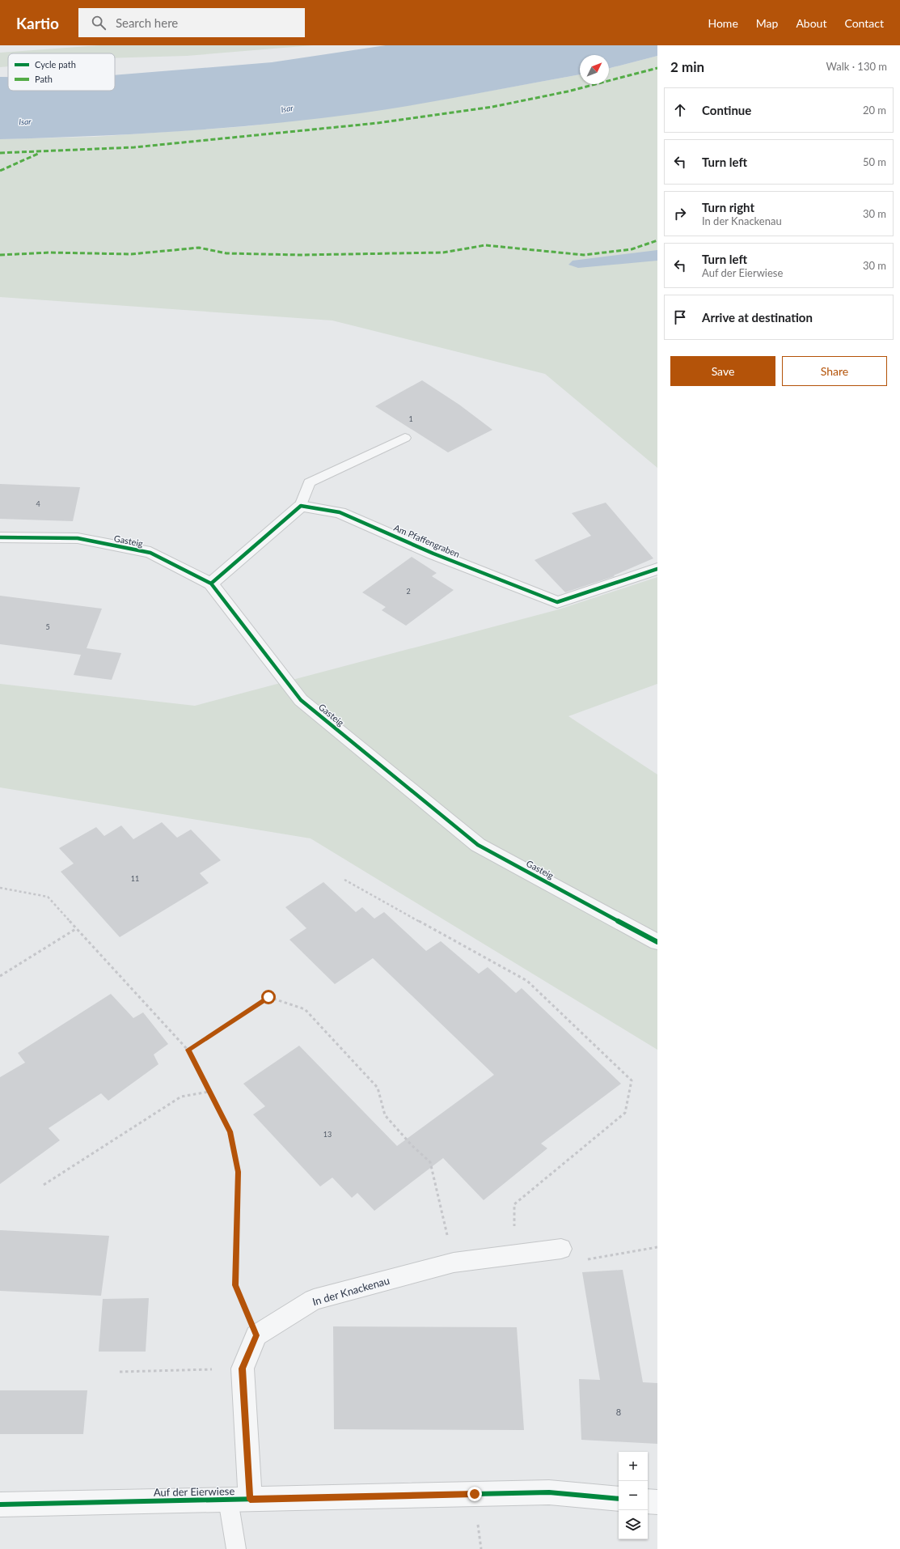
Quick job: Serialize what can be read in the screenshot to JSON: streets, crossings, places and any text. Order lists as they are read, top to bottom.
{
  "streets": {
    "street": [
      "Gasteig",
      "Am Pfaffengraben",
      "In der Knackenau",
      "Auf der Eierwiese"
    ]
  },
  "water": ["Isar"],
  "house_numbers": [
    "1",
    "4",
    "2",
    "5",
    "11",
    "13",
    "8"
  ],
  "legend": ["Cycle path", "Path"],
  "north": "top right",
  "page": {
    "header": "Kartio",
    "search": "Search here",
    "nav": [
      "Home",
      "Map",
      "About",
      "Contact"
    ],
    "heading": ["2 min", "Walk · 130 m"],
    "list": [
      ["Continue", "20 m"],
      ["Turn left", "50 m"],
      ["Turn right", "In der Knackenau", "30 m"],
      ["Turn left", "Auf der Eierwiese", "30 m"],
      "Arrive at destination"
    ],
    "buttons": ["Save", "Share"],
    "map_buttons": ["+", "−"]
  }
}
